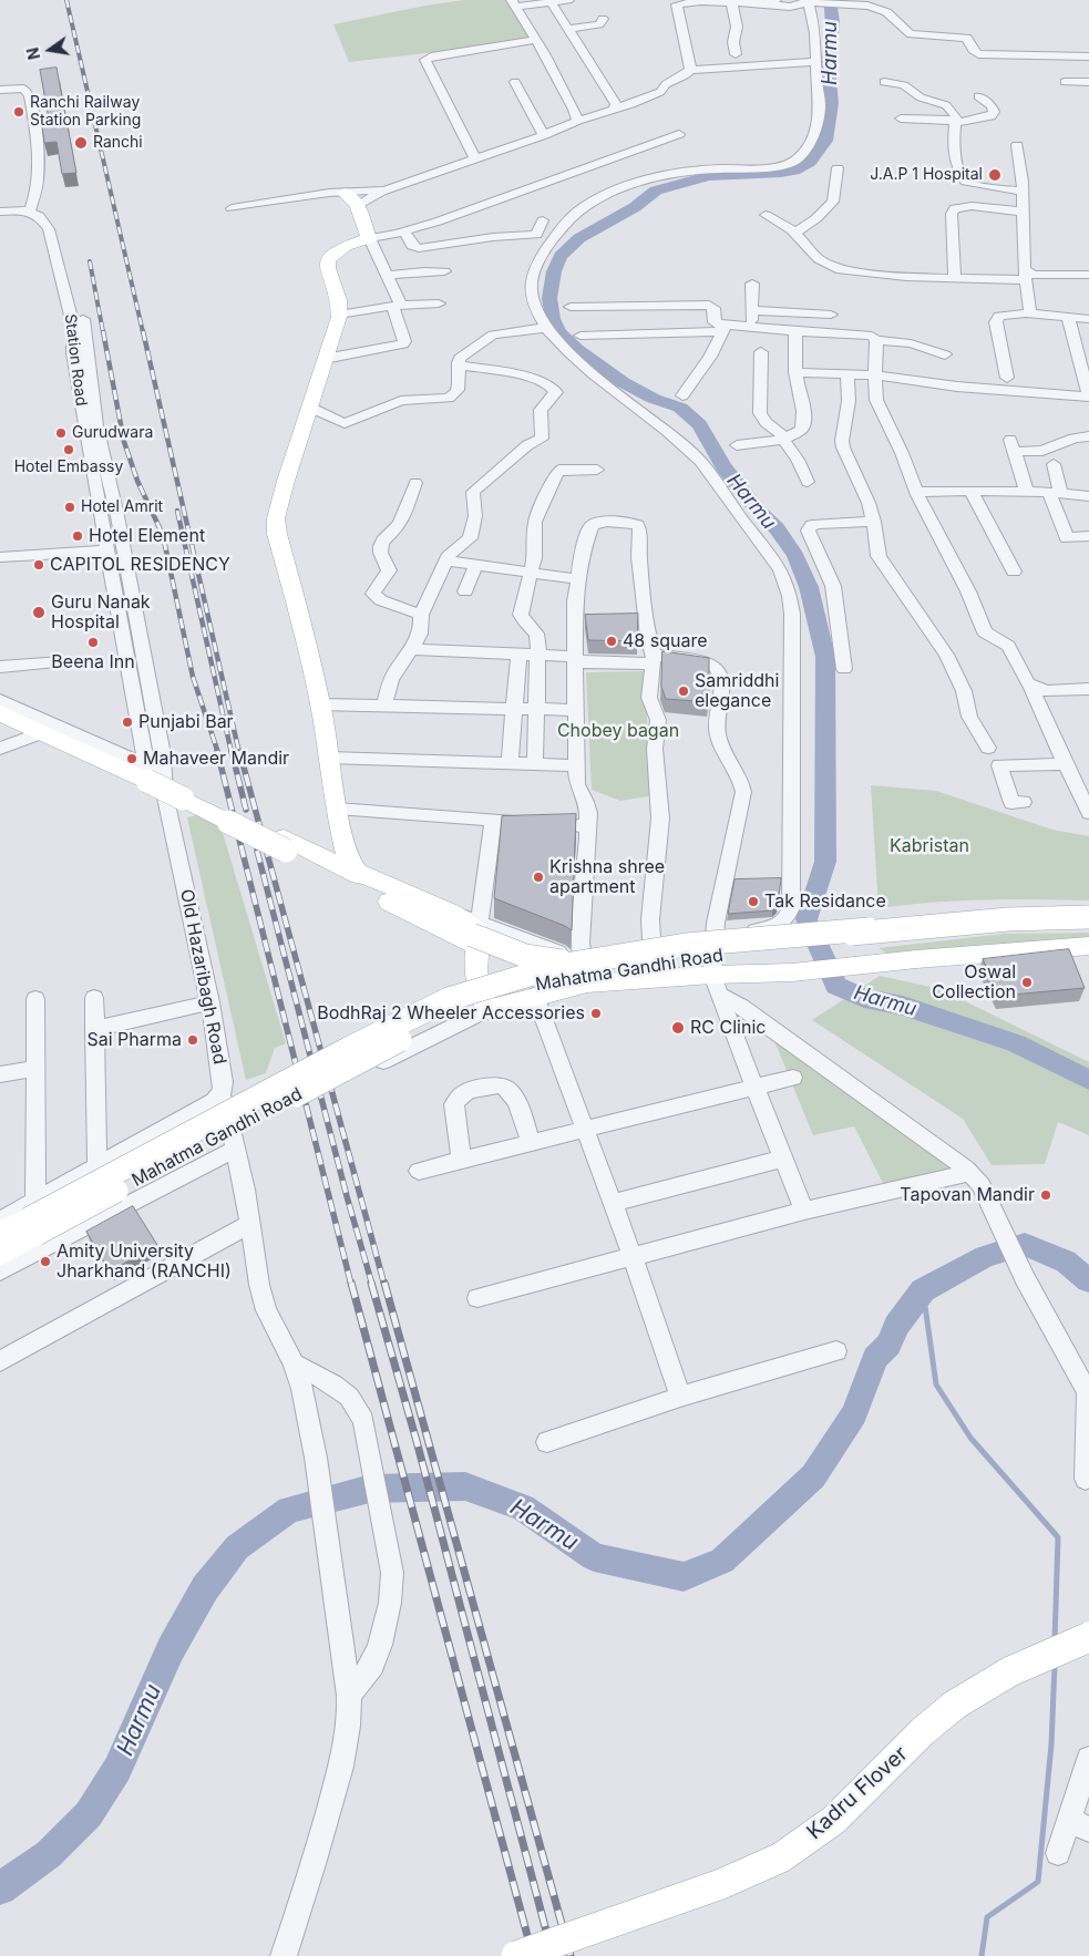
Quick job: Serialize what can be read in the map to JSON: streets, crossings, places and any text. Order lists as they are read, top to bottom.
{
  "streets": {
    "main road": ["Mahatma Gandhi Road", "Kadru Flover"],
    "street": ["Station Road", "Old Hazaribagh Road"]
  },
  "water": ["Harmu"],
  "parks": ["Chobey bagan", "Kabristan"],
  "places": [
    "Ranchi Railway Station Parking",
    "Ranchi",
    "J.A.P 1 Hospital",
    "Gurudwara",
    "Hotel Embassy",
    "Hotel Amrit",
    "Hotel Element",
    "CAPITOL RESIDENCY",
    "Guru Nanak Hospital",
    "48 square",
    "Beena Inn",
    "Samriddhi elegance",
    "Punjabi Bar",
    "Mahaveer Mandir",
    "Krishna shree apartment",
    "Tak Residance",
    "Oswal Collection",
    "BodhRaj 2 Wheeler Accessories",
    "RC Clinic",
    "Sai Pharma",
    "Tapovan Mandir",
    "Amity University Jharkhand (RANCHI)"
  ],
  "north": "left"
}
